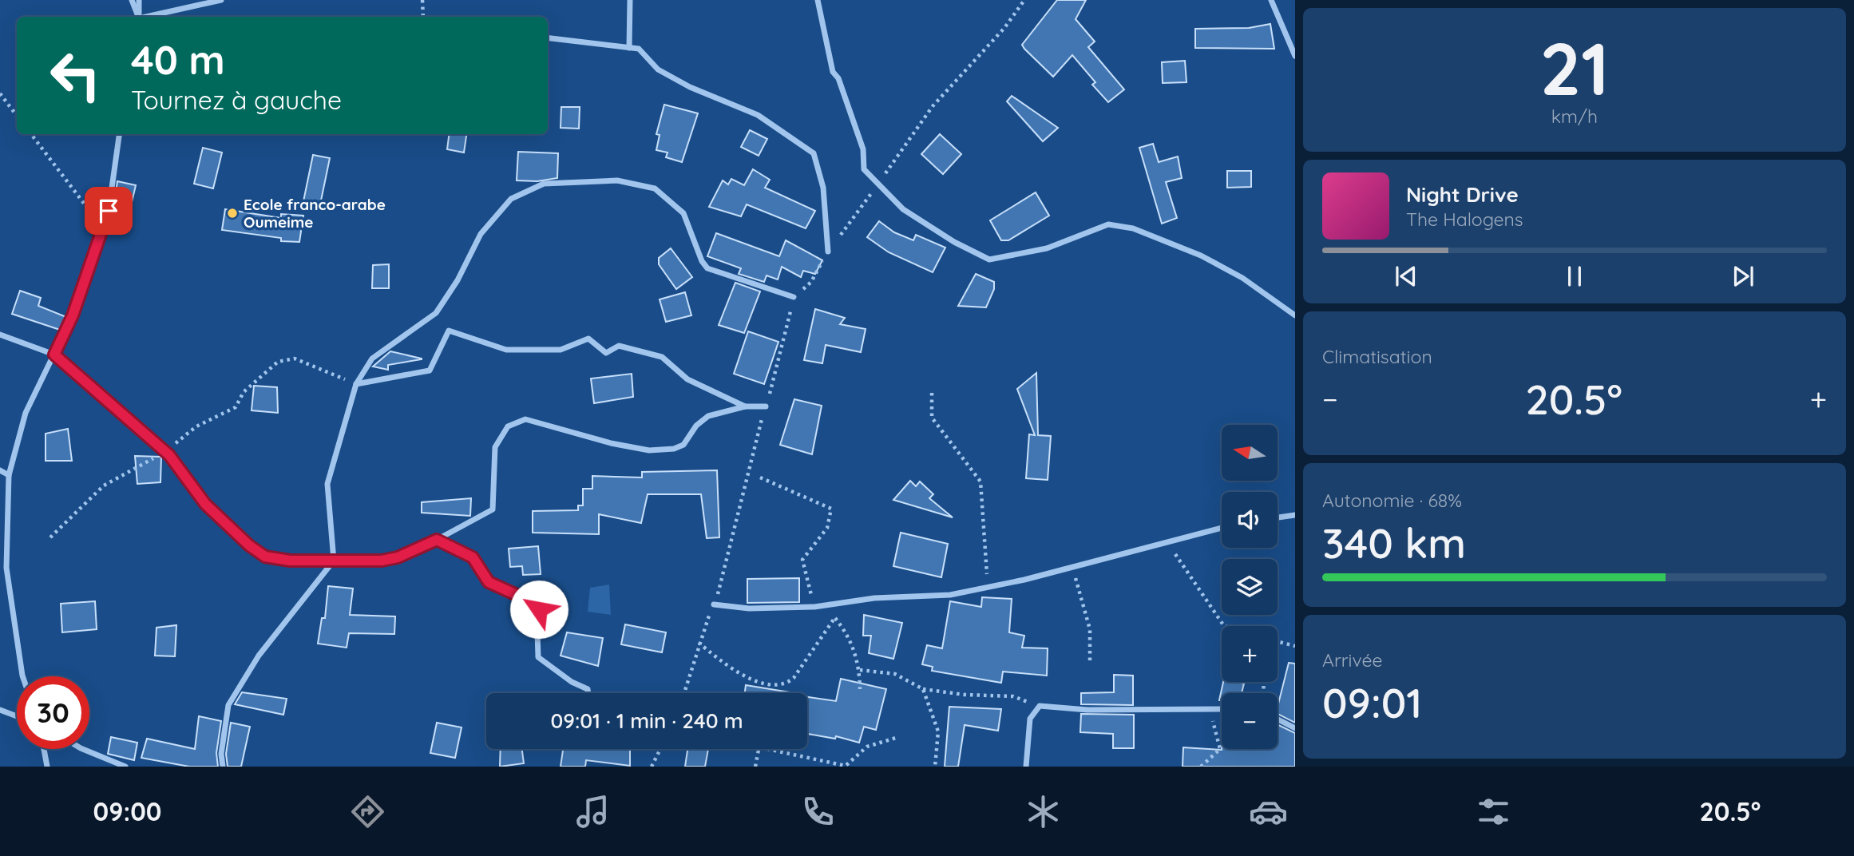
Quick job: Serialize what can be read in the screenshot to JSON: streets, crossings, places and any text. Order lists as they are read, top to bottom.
{
  "places": ["Ecole franco-arabe Oumeime"],
  "north": "left",
  "page": {
    "tile": [
      ["21", "km/h"],
      "Climatisation",
      ["Autonomie · 68%", "340 km"],
      ["Arrivée", "09:01"]
    ],
    "turn": ["40 m", "Tournez à gauche"],
    "song": ["Night Drive", "The Halogens"],
    "heat": ["−", "20.5°", "+"],
    "map_buttons": ["+", "−"],
    "limit": "30",
    "trip": "09:01 · 1 min · 240 m",
    "tabs": ["09:00", "20.5°"]
  }
}
